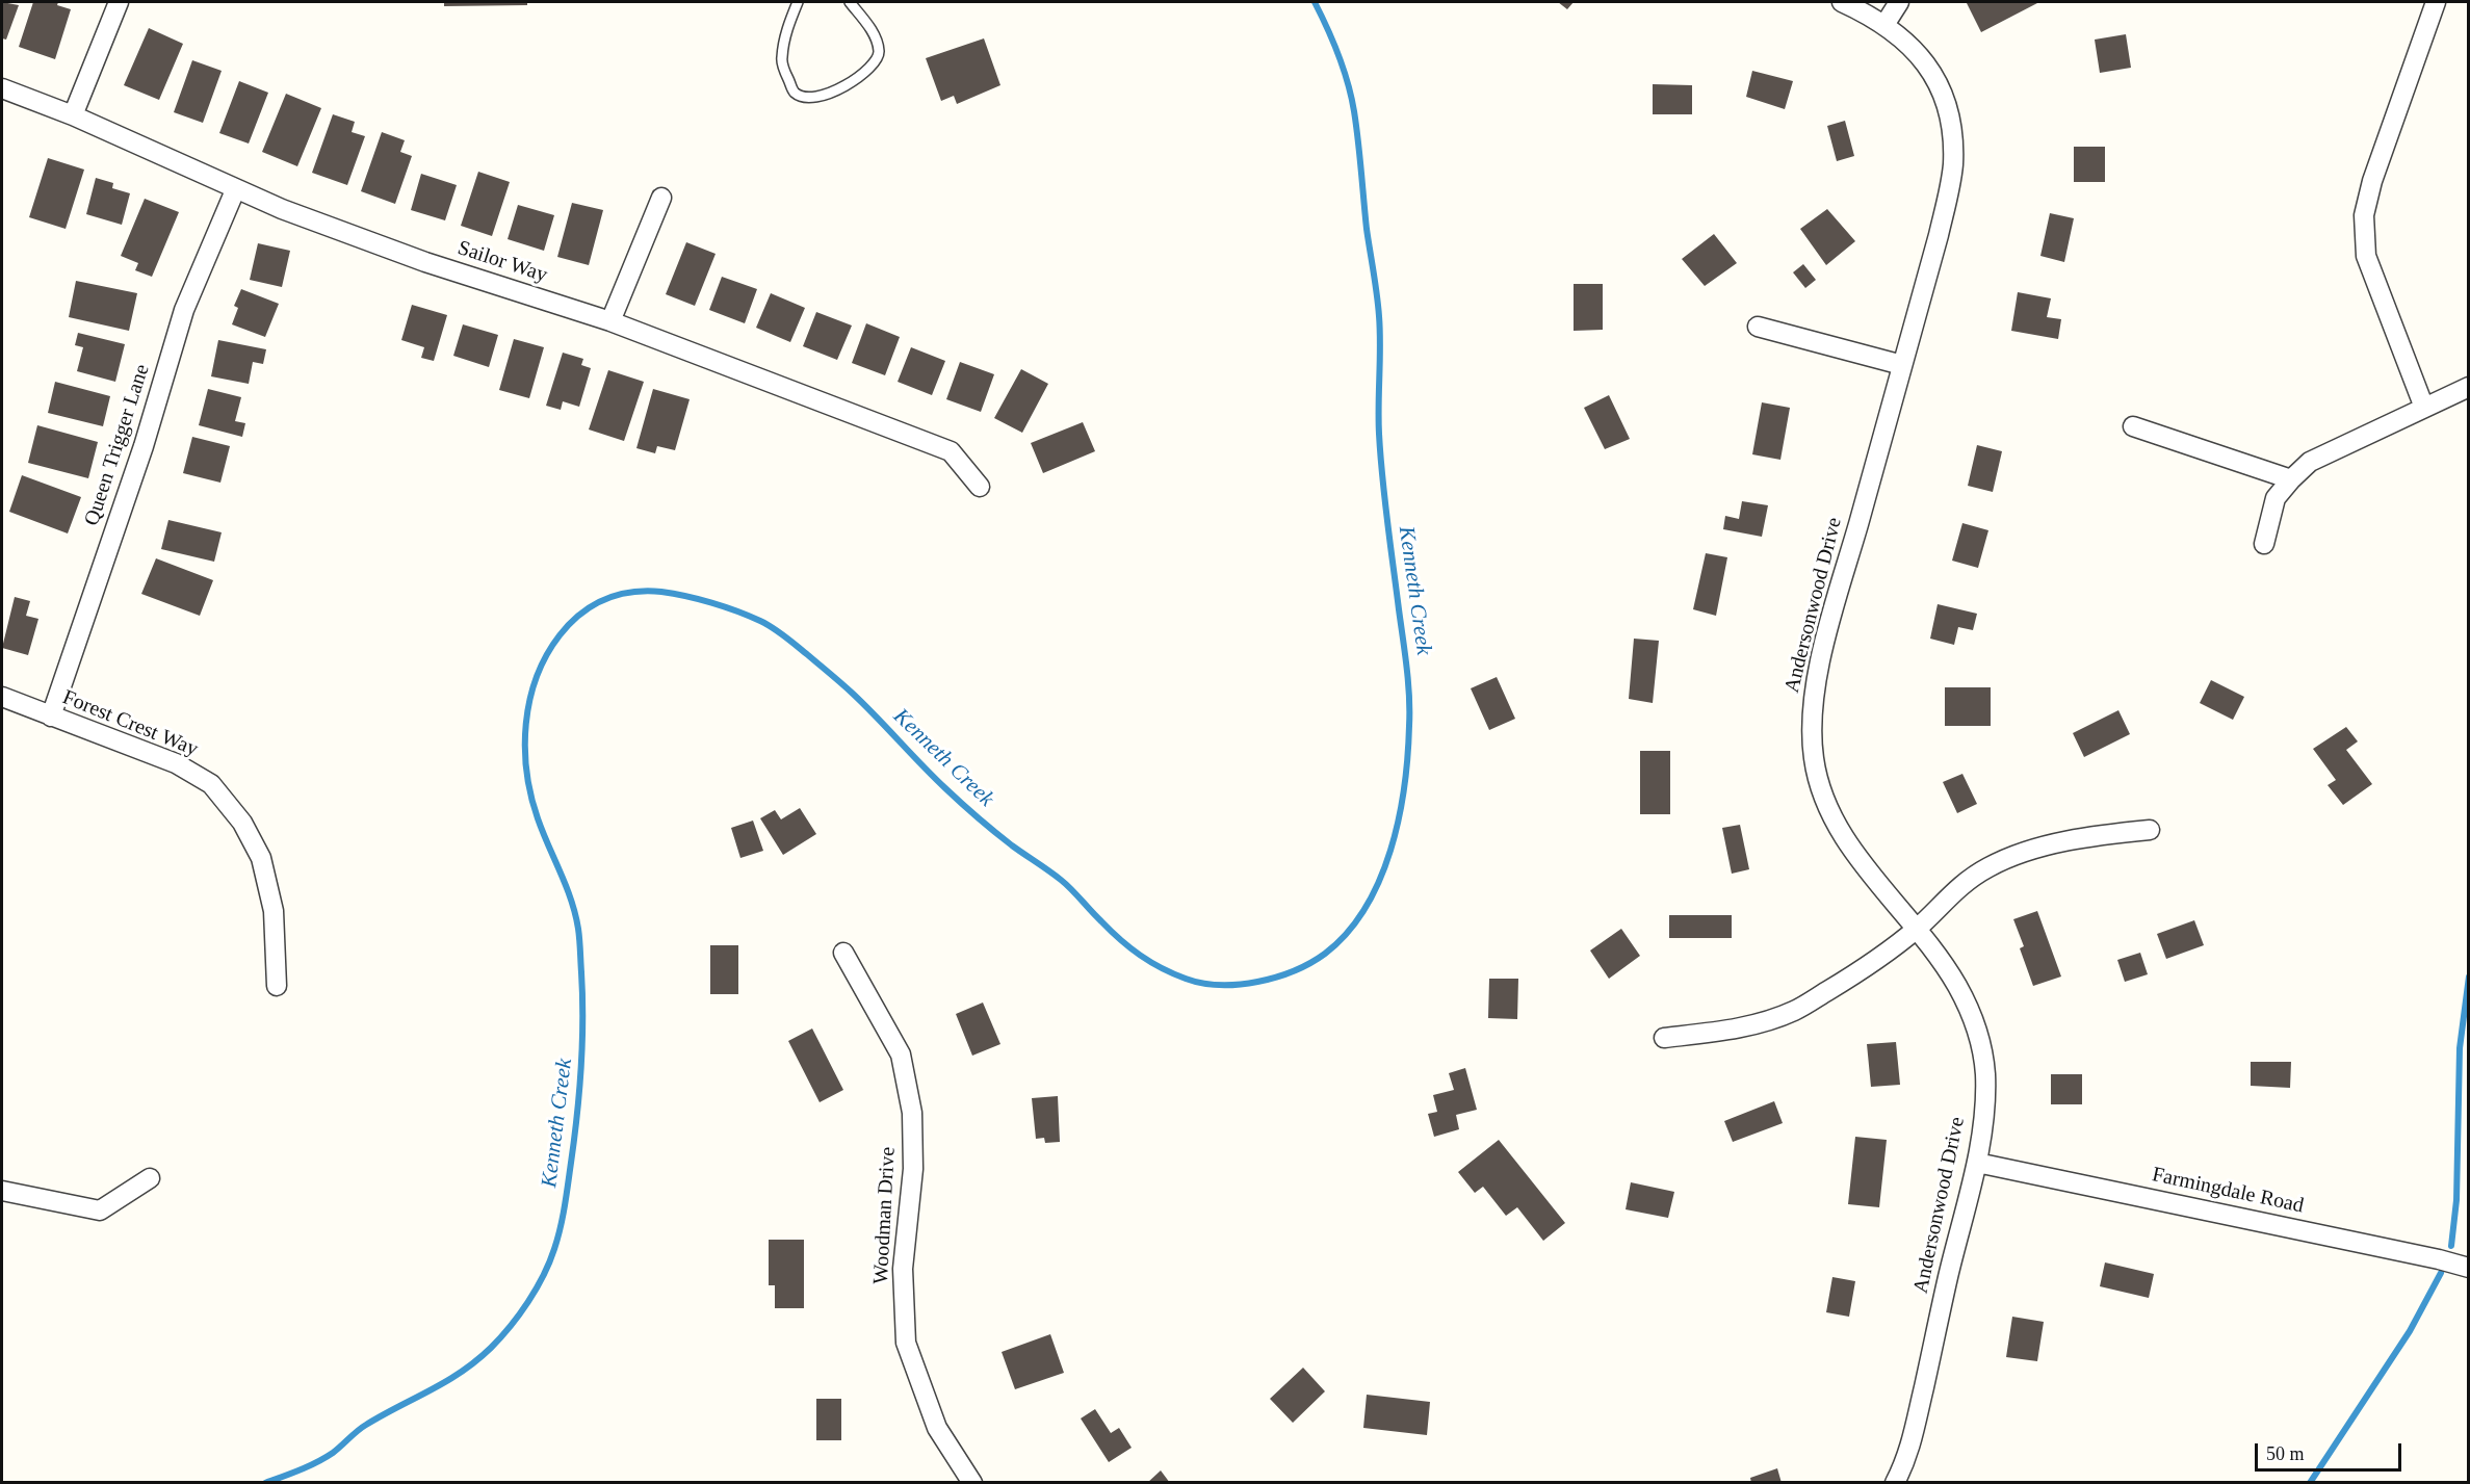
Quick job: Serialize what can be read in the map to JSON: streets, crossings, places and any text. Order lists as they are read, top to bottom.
{
  "streets": {
    "street": [
      "Sailor Way",
      "Queen Trigger Lane",
      "Andersonwood Drive",
      "Forest Crest Way",
      "Farmingdale Road",
      "Woodman Drive"
    ]
  },
  "crossings": [
    ["Sailor Way", "Queen Trigger Lane"],
    ["Queen Trigger Lane", "Forest Crest Way"],
    ["Andersonwood Drive", "Farmingdale Road"]
  ],
  "water": ["Kenneth Creek"],
  "scale_bar": "50 m"
}
